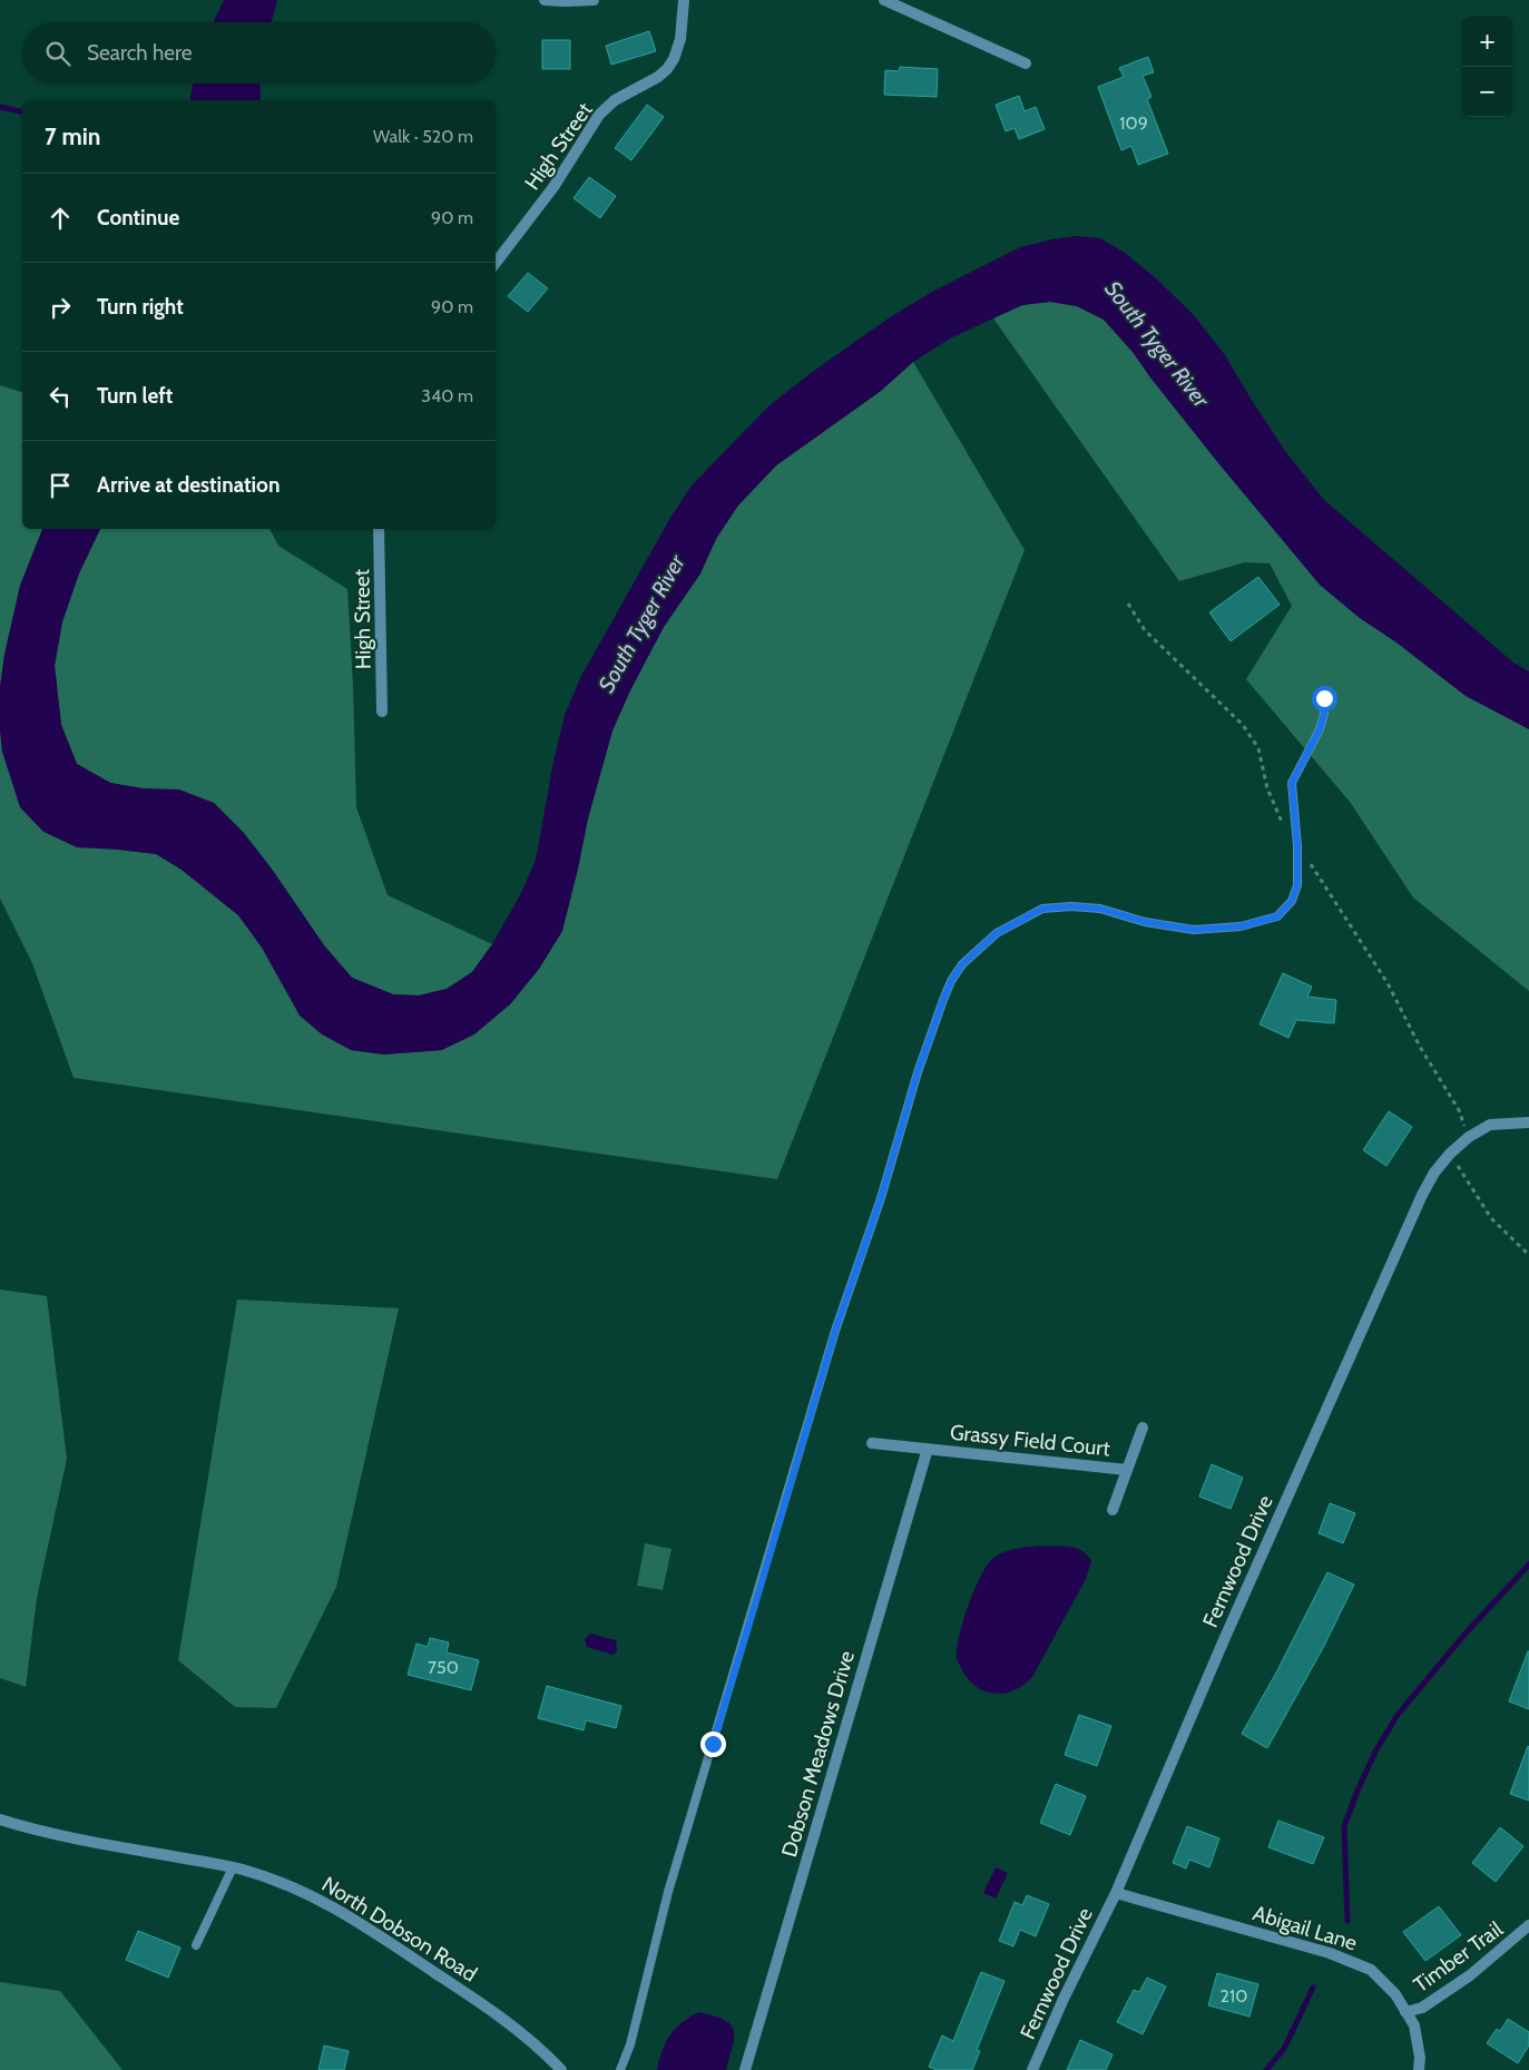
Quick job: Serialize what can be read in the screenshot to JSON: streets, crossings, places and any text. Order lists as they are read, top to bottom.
{
  "streets": {
    "street": [
      "High Street",
      "Grassy Field Court",
      "Fernwood Drive",
      "Dobson Meadows Drive",
      "Abigail Lane",
      "North Dobson Road",
      "Timber Trail"
    ]
  },
  "crossings": [
    ["Grassy Field Court", "Dobson Meadows Drive"],
    ["Fernwood Drive", "Abigail Lane"],
    ["Abigail Lane", "Timber Trail"]
  ],
  "water": ["South Tyger River"],
  "house_numbers": ["109", "750", "210"],
  "page": {
    "map_buttons": ["+", "−"],
    "search": "Search here",
    "heading": ["7 min", "Walk · 520 m"],
    "list": [
      ["Continue", "90 m"],
      ["Turn right", "90 m"],
      ["Turn left", "340 m"],
      "Arrive at destination"
    ]
  }
}
